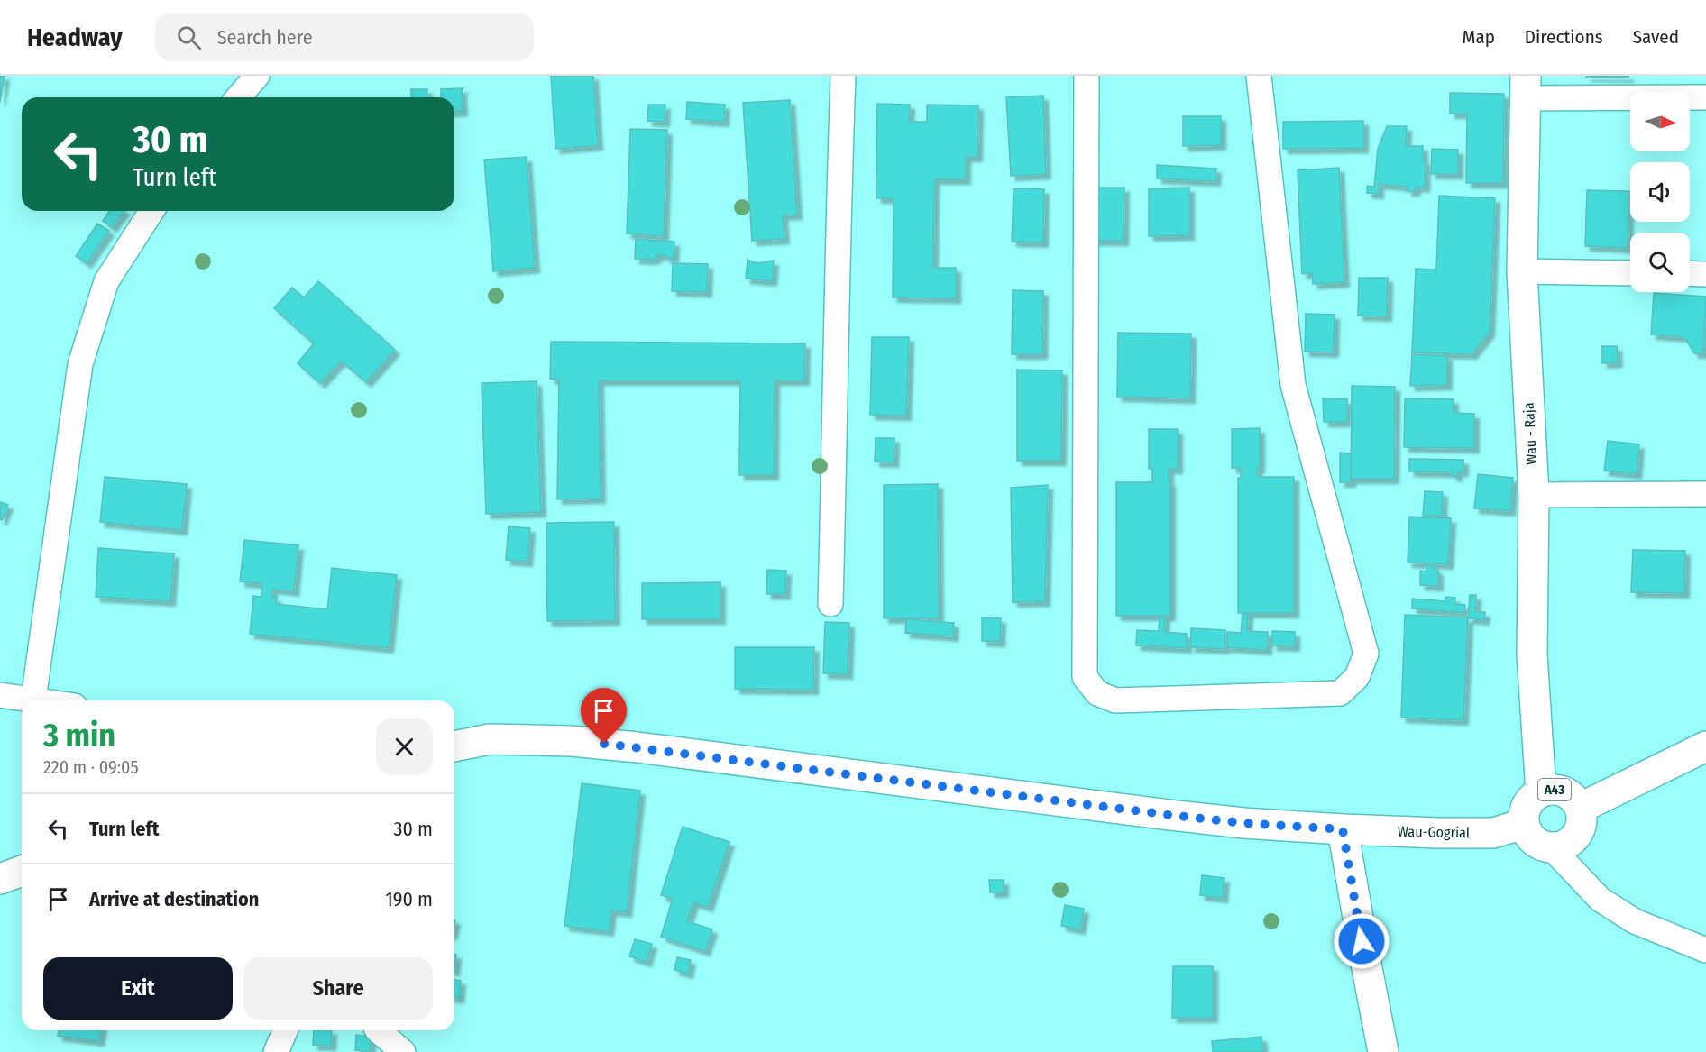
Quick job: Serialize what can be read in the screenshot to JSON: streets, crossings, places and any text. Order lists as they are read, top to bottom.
{
  "streets": {
    "street": ["Wau - Raja", "A43", "Wau-Gogrial"]
  },
  "crossings": [
    ["Wau - Raja", "A43"],
    ["Wau - Raja", "Wau-Gogrial"],
    ["A43", "Wau-Gogrial"]
  ],
  "north": "right",
  "page": {
    "header": "Headway",
    "search": "Search here",
    "nav": ["Map", "Directions", "Saved"],
    "turn": ["30 m", "Turn left"],
    "heading": ["3 min", "220 m · 09:05"],
    "list": [
      {
        "name": "Turn left",
        "value": "30 m"
      },
      {
        "name": "Arrive at destination",
        "value": "190 m"
      }
    ],
    "buttons": ["Exit", "Share"]
  }
}
